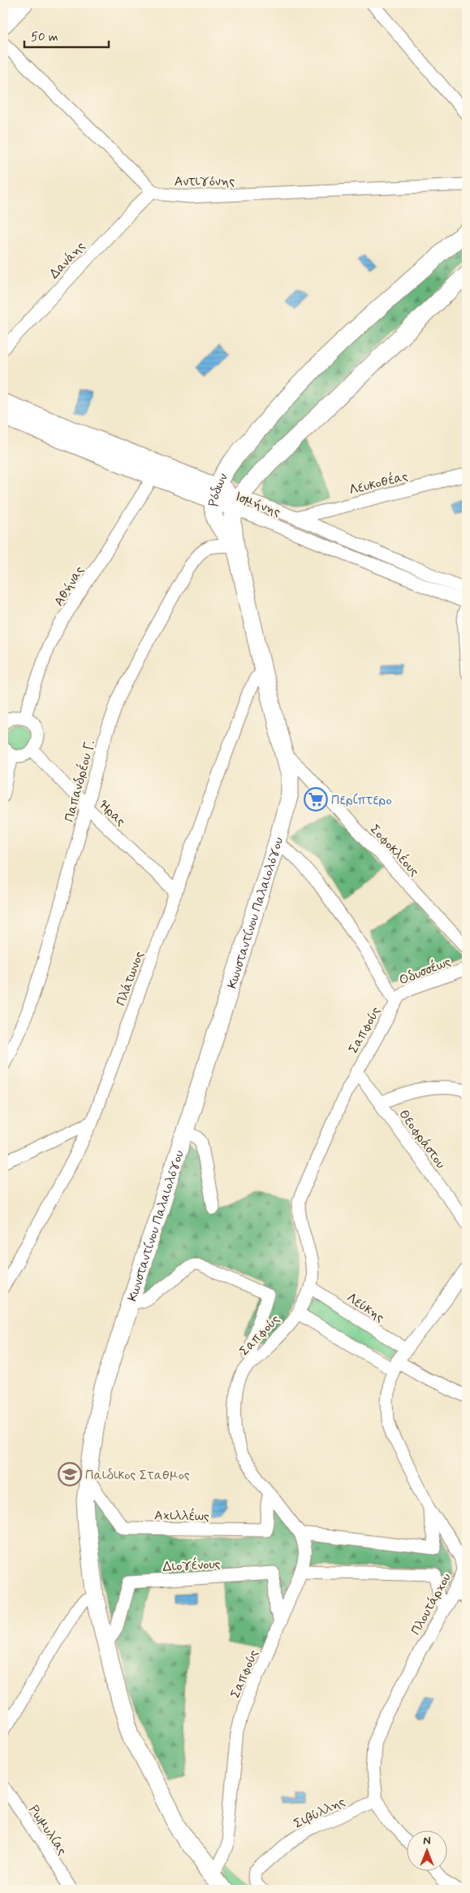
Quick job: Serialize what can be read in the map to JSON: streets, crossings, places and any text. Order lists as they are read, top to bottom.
{
  "streets": {
    "street": [
      "Αντιγόνης",
      "Δανάης",
      "Λευκοθέας",
      "Ρόδων",
      "Ισμήνης",
      "Αθήνας",
      "Παπανδρέου Γ.",
      "Ήρας",
      "Σοφοκλέους",
      "Κωνσταντίνου Παλαιολόγου",
      "Οδυσσέως",
      "Πλάτωνος",
      "Σαπφούς",
      "Θεοφράστου",
      "Λεύκης",
      "Αχιλλέως",
      "Διογένους",
      "Πλουτάρχου",
      "Σιβύλλης",
      "Ρωμυλίας"
    ]
  },
  "crossings": [
    ["Αντιγόνης", "Δανάης"],
    ["Λευκοθέας", "Ισμήνης"],
    ["Ρόδων", "Ισμήνης"],
    ["Ρόδων", "Παπανδρέου Γ."],
    ["Ρόδων", "Κωνσταντίνου Παλαιολόγου"],
    ["Ισμήνης", "Αθήνας"],
    ["Παπανδρέου Γ.", "Ήρας"],
    ["Παπανδρέου Γ.", "Κωνσταντίνου Παλαιολόγου"],
    ["Ήρας", "Πλάτωνος"],
    ["Σοφοκλέους", "Κωνσταντίνου Παλαιολόγου"],
    ["Κωνσταντίνου Παλαιολόγου", "Πλάτωνος"],
    ["Κωνσταντίνου Παλαιολόγου", "Σαπφούς"],
    ["Κωνσταντίνου Παλαιολόγου", "Αχιλλέως"],
    ["Κωνσταντίνου Παλαιολόγου", "Διογένους"],
    ["Οδυσσέως", "Σαπφούς"],
    ["Σαπφούς", "Θεοφράστου"],
    ["Σαπφούς", "Λεύκης"],
    ["Σαπφούς", "Αχιλλέως"],
    ["Σαπφούς", "Διογένους"],
    ["Λεύκης", "Πλουτάρχου"],
    ["Πλουτάρχου", "Σιβύλλης"]
  ],
  "places": {
    "supermarket": ["Περίπτερο"],
    "school or university": ["Παιδικος Σταθμος"]
  },
  "scale_bar": "50 m",
  "north": "top"
}
